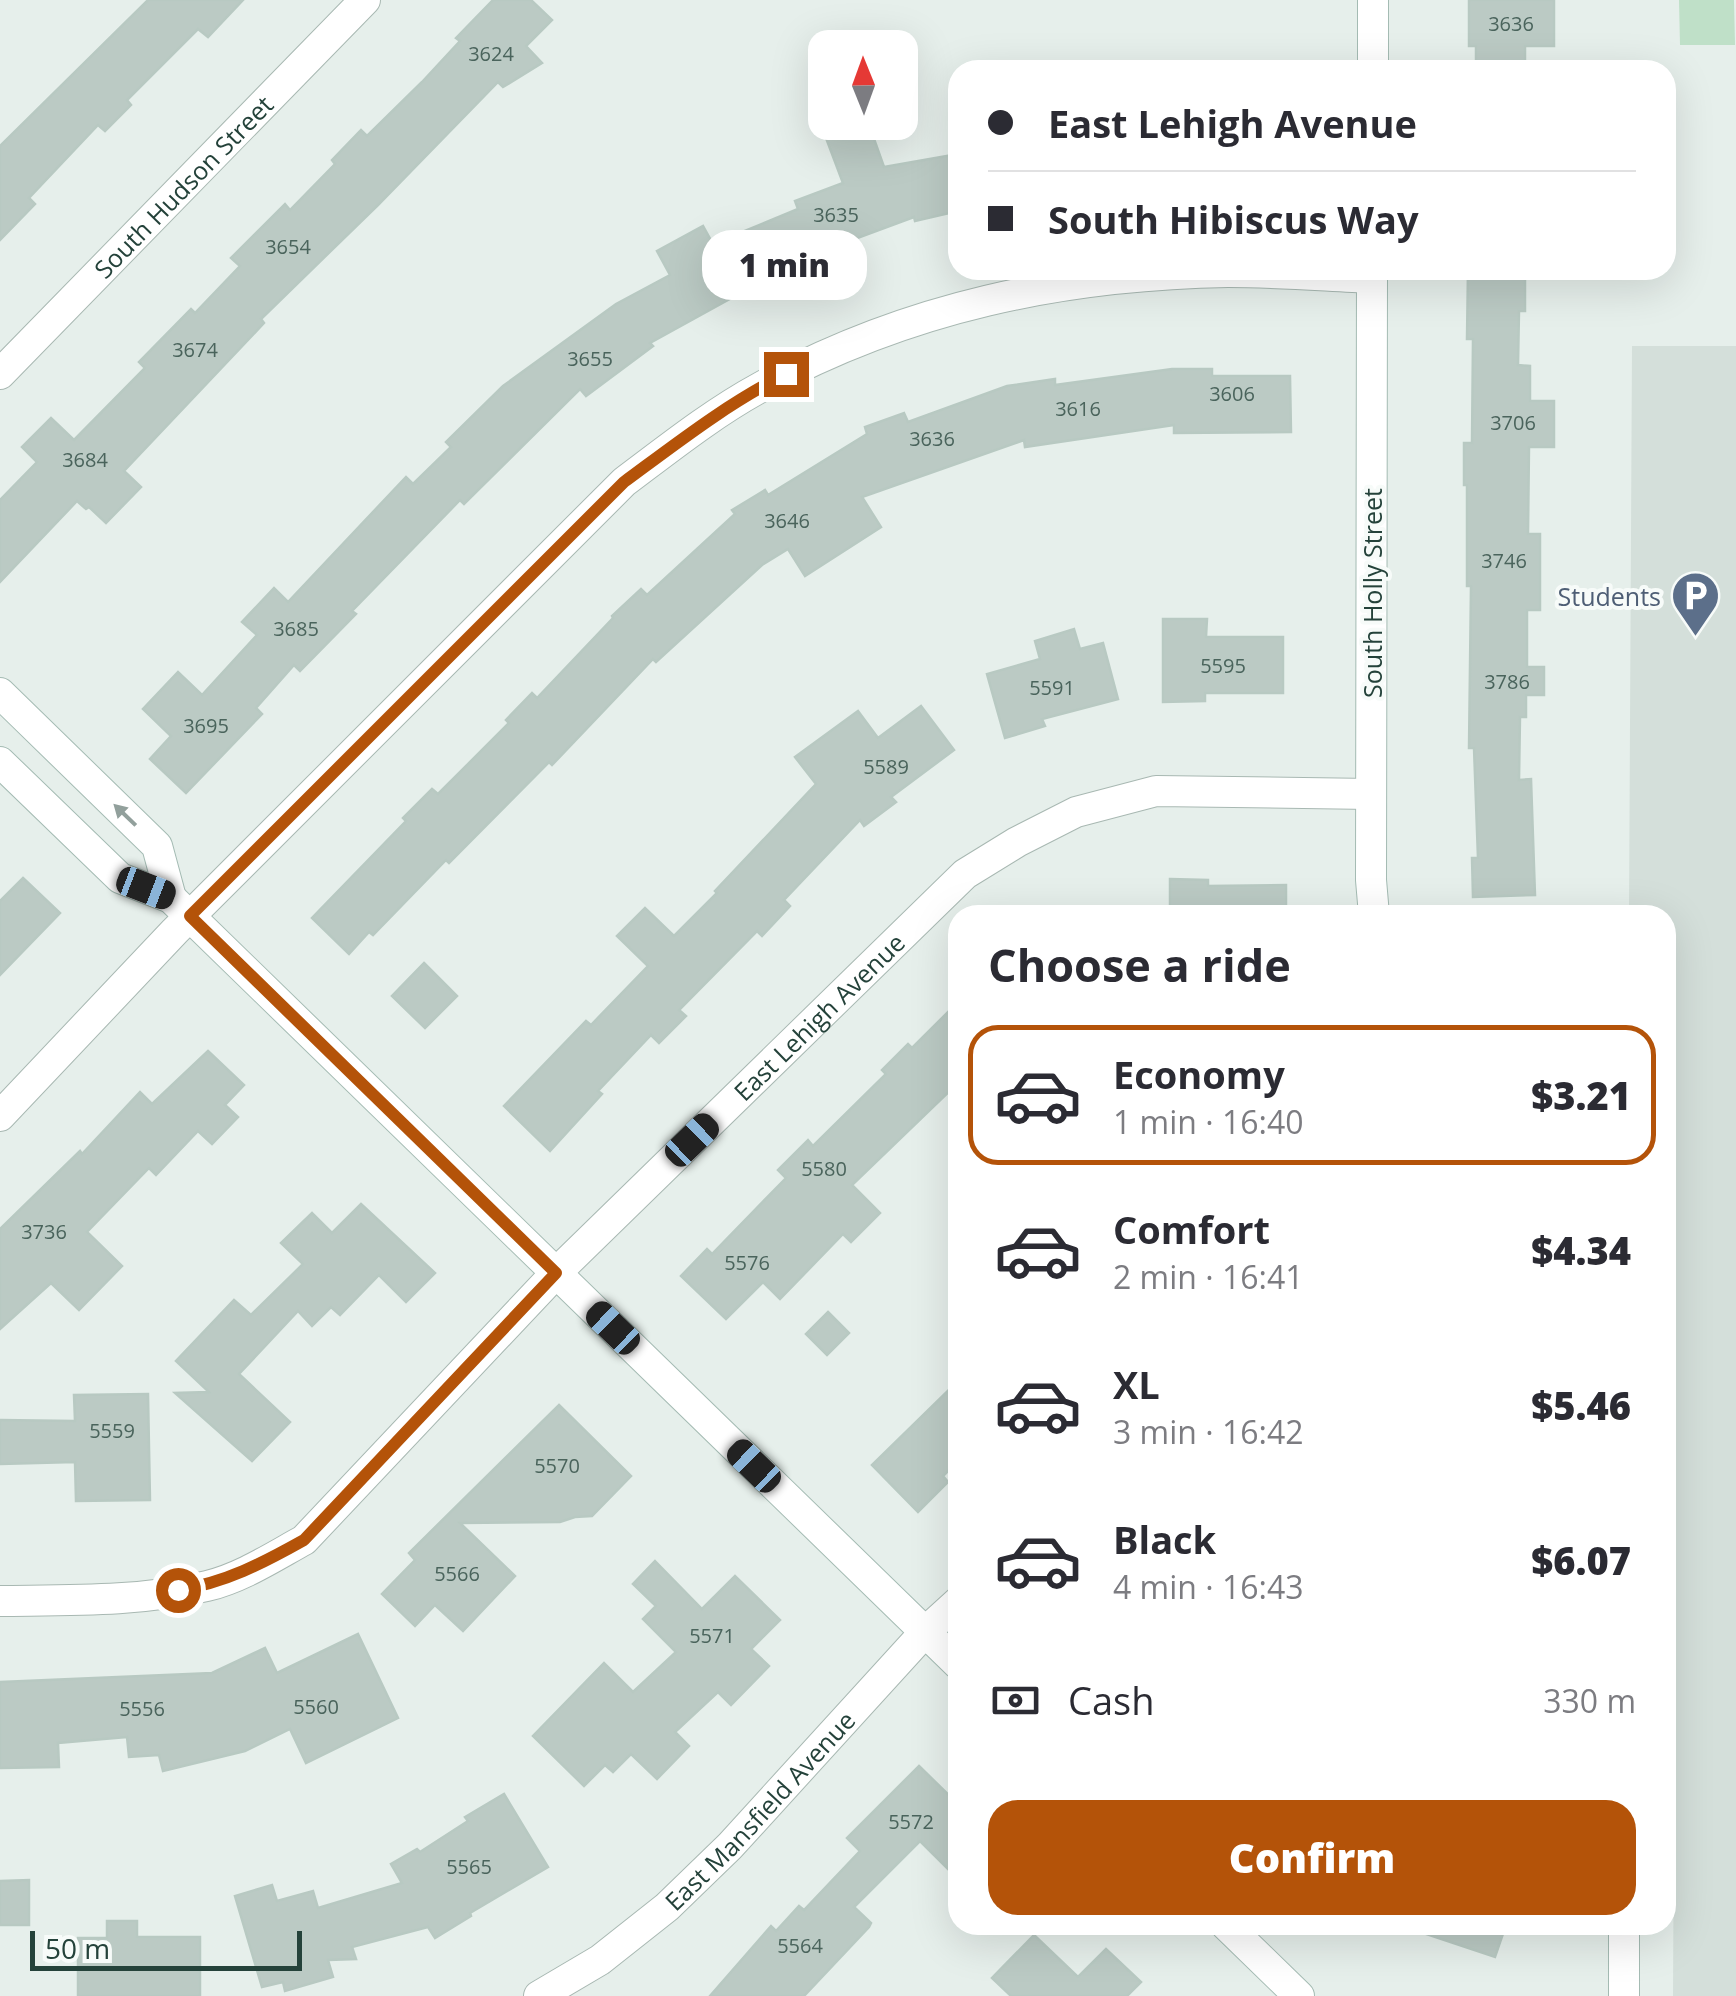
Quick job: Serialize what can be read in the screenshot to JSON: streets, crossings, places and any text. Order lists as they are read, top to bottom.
{
  "streets": {
    "street": [
      "South Hudson Street",
      "South Holly Street",
      "East Lehigh Avenue",
      "East Mansfield Avenue"
    ]
  },
  "crossings": [
    ["South Holly Street", "East Lehigh Avenue"]
  ],
  "places": {
    "parking": ["Students"]
  },
  "house_numbers": [
    "3636",
    "3624",
    "3635",
    "3654",
    "3674",
    "3655",
    "3606",
    "3616",
    "3706",
    "3636",
    "3684",
    "3646",
    "3746",
    "3685",
    "5595",
    "3786",
    "5591",
    "3695",
    "5589",
    "5580",
    "3736",
    "5576",
    "5559",
    "5570",
    "5566",
    "5571",
    "5560",
    "5556",
    "5572",
    "5565",
    "5564"
  ],
  "scale_bar": "50 m",
  "north": "top",
  "page": {
    "banner": ["East Lehigh Avenue", "South Hibiscus Way"],
    "bubble": "1 min",
    "heading": "Choose a ride",
    "list": [
      {
        "name": "Economy",
        "note": "1 min · 16:40",
        "value": "$3.21"
      },
      {
        "name": "Comfort",
        "note": "2 min · 16:41",
        "value": "$4.34"
      },
      {
        "name": "XL",
        "note": "3 min · 16:42",
        "value": "$5.46"
      },
      {
        "name": "Black",
        "note": "4 min · 16:43",
        "value": "$6.07"
      }
    ],
    "pay": ["Cash", "330 m"],
    "buttons": "Confirm",
    "scale": "50 m"
  }
}
